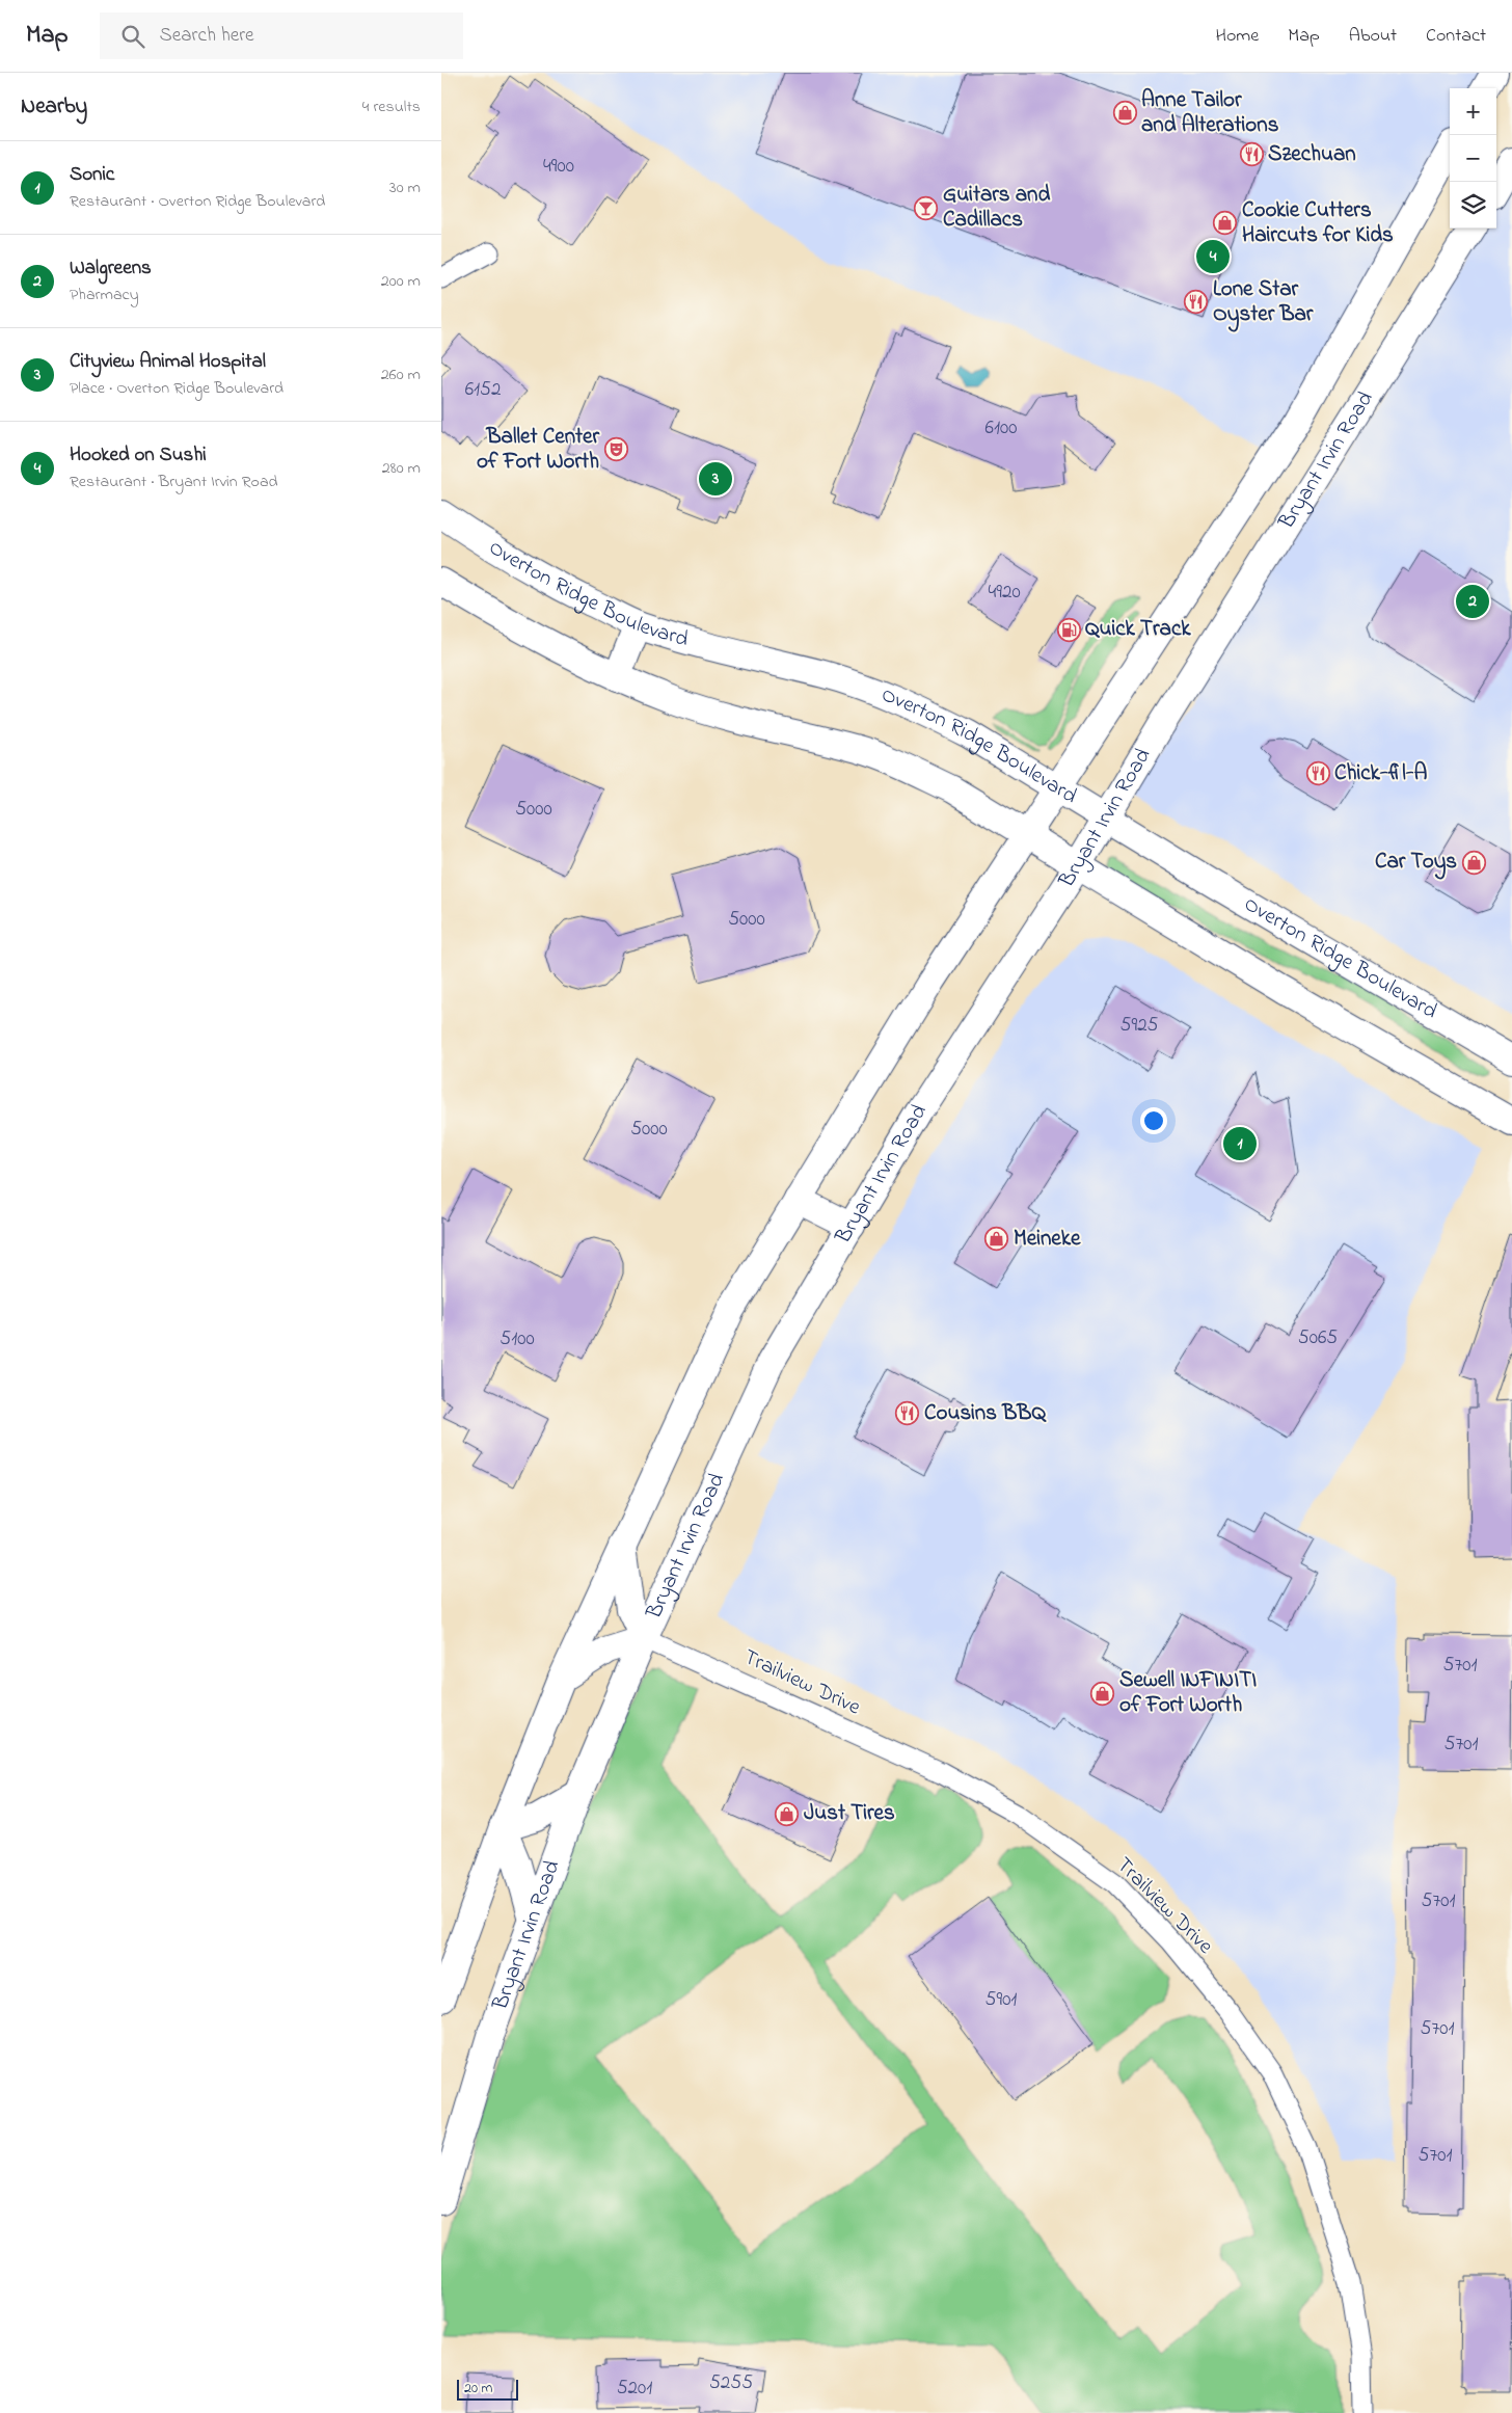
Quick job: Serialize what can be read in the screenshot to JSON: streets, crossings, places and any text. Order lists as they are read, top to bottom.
{
  "streets": {
    "main road": ["Bryant Irvin Road", "Overton Ridge Boulevard"],
    "street": ["Trailview Drive"]
  },
  "crossings": [
    ["Bryant Irvin Road", "Overton Ridge Boulevard"],
    ["Bryant Irvin Road", "Trailview Drive"]
  ],
  "places": {
    "shop": [
      "Anne Tailor and Alterations",
      "Cookie Cutters Haircuts for Kids",
      "Car Toys",
      "Meineke",
      "Sewell INFINITI of Fort Worth",
      "Just Tires"
    ],
    "restaurant": [
      "Szechuan",
      "Lone Star Oyster Bar",
      "Chick-fil-A",
      "Cousins BBQ"
    ],
    "bar": ["Guitars and Cadillacs"],
    "theatre": ["Ballet Center of Fort Worth"],
    "fuel station": ["Quick Track"]
  },
  "house_numbers": [
    "4900",
    "6152",
    "6100",
    "4920",
    "5000",
    "5000",
    "5925",
    "5000",
    "5065",
    "5100",
    "5701",
    "5701",
    "5701",
    "5901",
    "5701",
    "5701",
    "5255",
    "5201"
  ],
  "scale_bar": "20 m",
  "page": {
    "header": "Map",
    "search": "Search here",
    "nav": [
      "Home",
      "Map",
      "About",
      "Contact"
    ],
    "heading": ["Nearby", "4 results"],
    "map_buttons": ["+", "−"],
    "list": [
      {
        "mark": "1",
        "name": "Sonic",
        "note": "Restaurant · Overton Ridge Boulevard",
        "value": "30 m"
      },
      {
        "mark": "2",
        "name": "Walgreens",
        "note": "Pharmacy",
        "value": "200 m"
      },
      {
        "mark": "3",
        "name": "Cityview Animal Hospital",
        "note": "Place · Overton Ridge Boulevard",
        "value": "260 m"
      },
      {
        "mark": "4",
        "name": "Hooked on Sushi",
        "note": "Restaurant · Bryant Irvin Road",
        "value": "280 m"
      }
    ],
    "pins": [
      "4",
      "3",
      "2",
      "1"
    ],
    "scale": "20 m"
  }
}
